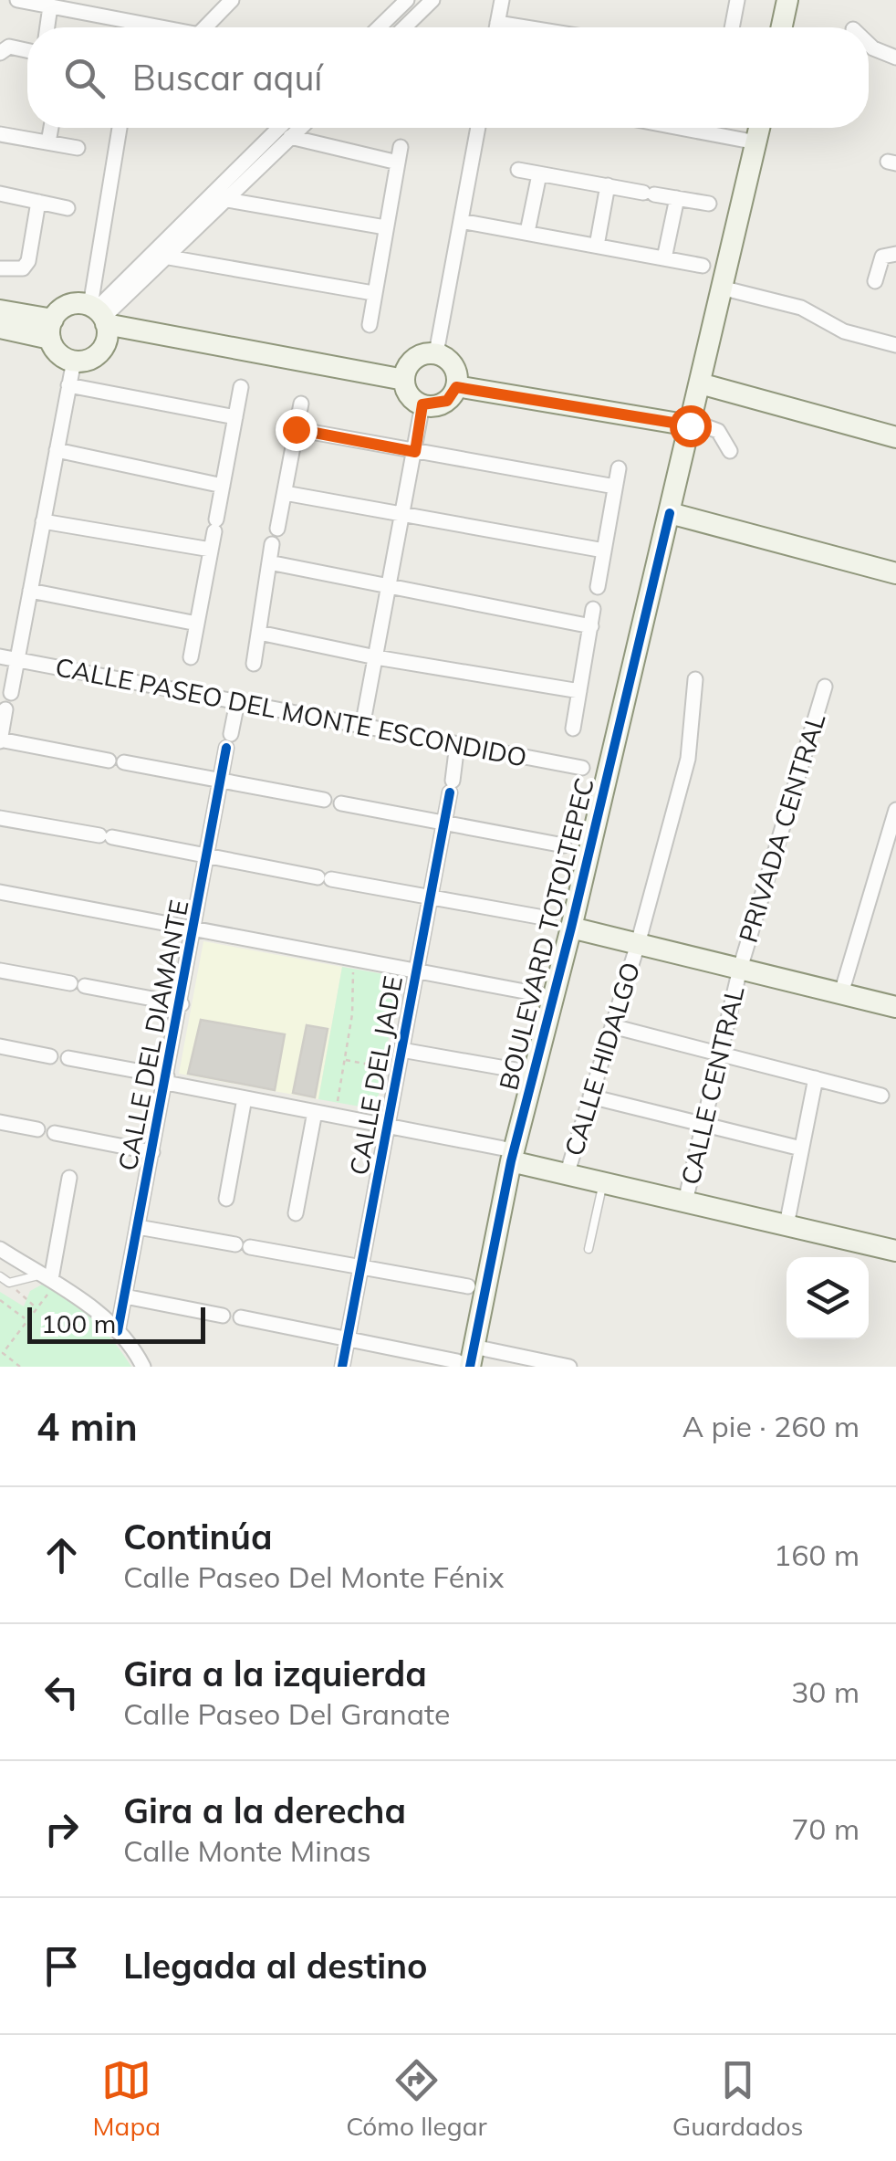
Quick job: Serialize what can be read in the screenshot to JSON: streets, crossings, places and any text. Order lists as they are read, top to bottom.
{
  "streets": {
    "street": [
      "CALLE PASEO DEL MONTE ESCONDIDO",
      "PRIVADA CENTRAL",
      "BOULEVARD TOTOLTEPEC",
      "CALLE DEL DIAMANTE",
      "CALLE HIDALGO",
      "CALLE DEL JADE",
      "CALLE CENTRAL"
    ]
  },
  "crossings": [
    ["CALLE PASEO DEL MONTE ESCONDIDO", "CALLE DEL DIAMANTE"],
    ["CALLE PASEO DEL MONTE ESCONDIDO", "CALLE DEL JADE"],
    ["PRIVADA CENTRAL", "CALLE CENTRAL"]
  ],
  "scale_bar": "100 m",
  "page": {
    "search": "Buscar aquí",
    "scale": "100 m",
    "heading": ["4 min", "A pie · 260 m"],
    "list": [
      ["Continúa", "Calle Paseo Del Monte Fénix", "160 m"],
      ["Gira a la izquierda", "Calle Paseo Del Granate", "30 m"],
      ["Gira a la derecha", "Calle Monte Minas", "70 m"],
      "Llegada al destino"
    ],
    "nav": ["Mapa", "Cómo llegar", "Guardados"]
  }
}
